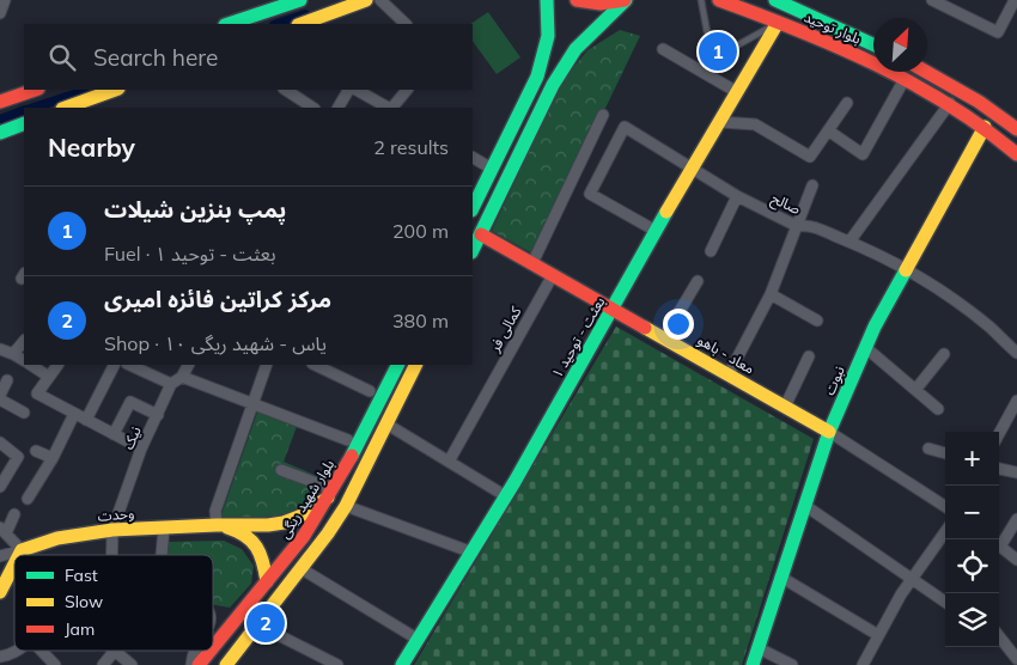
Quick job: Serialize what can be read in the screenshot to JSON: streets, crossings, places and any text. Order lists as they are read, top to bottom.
{
  "streets": {
    "main road": [
      "بلوار توحید",
      "بعثت - توحید ۱",
      "معاد - باهو",
      "نبوت",
      "بلوار شهید ریگی",
      "وحدت"
    ],
    "street": ["صالح", "کمالی فر", "نیک"]
  },
  "crossings": [
    ["بلوار توحید", "بعثت - توحید ۱"],
    ["بلوار توحید", "نبوت"],
    ["صالح", "بعثت - توحید ۱"],
    ["صالح", "نبوت"],
    ["کمالی فر", "معاد - باهو"],
    ["بعثت - توحید ۱", "معاد - باهو"],
    ["معاد - باهو", "نبوت"],
    ["نیک", "وحدت"],
    ["بلوار شهید ریگی", "وحدت"]
  ],
  "legend": ["Fast", "Slow", "Jam"],
  "north": "top right",
  "page": {
    "search": "Search here",
    "pins": ["1", "2"],
    "heading": ["Nearby", "2 results"],
    "list": [
      {
        "mark": "1",
        "name": "پمپ بنزین شیلات",
        "note": "Fuel · بعثت - توحید ۱",
        "value": "200 m"
      },
      {
        "mark": "2",
        "name": "مرکز کراتین فائزه امیری",
        "note": "Shop · یاس - شهید ریگی ۱۰",
        "value": "380 m"
      }
    ],
    "map_buttons": ["+", "−"]
  }
}
